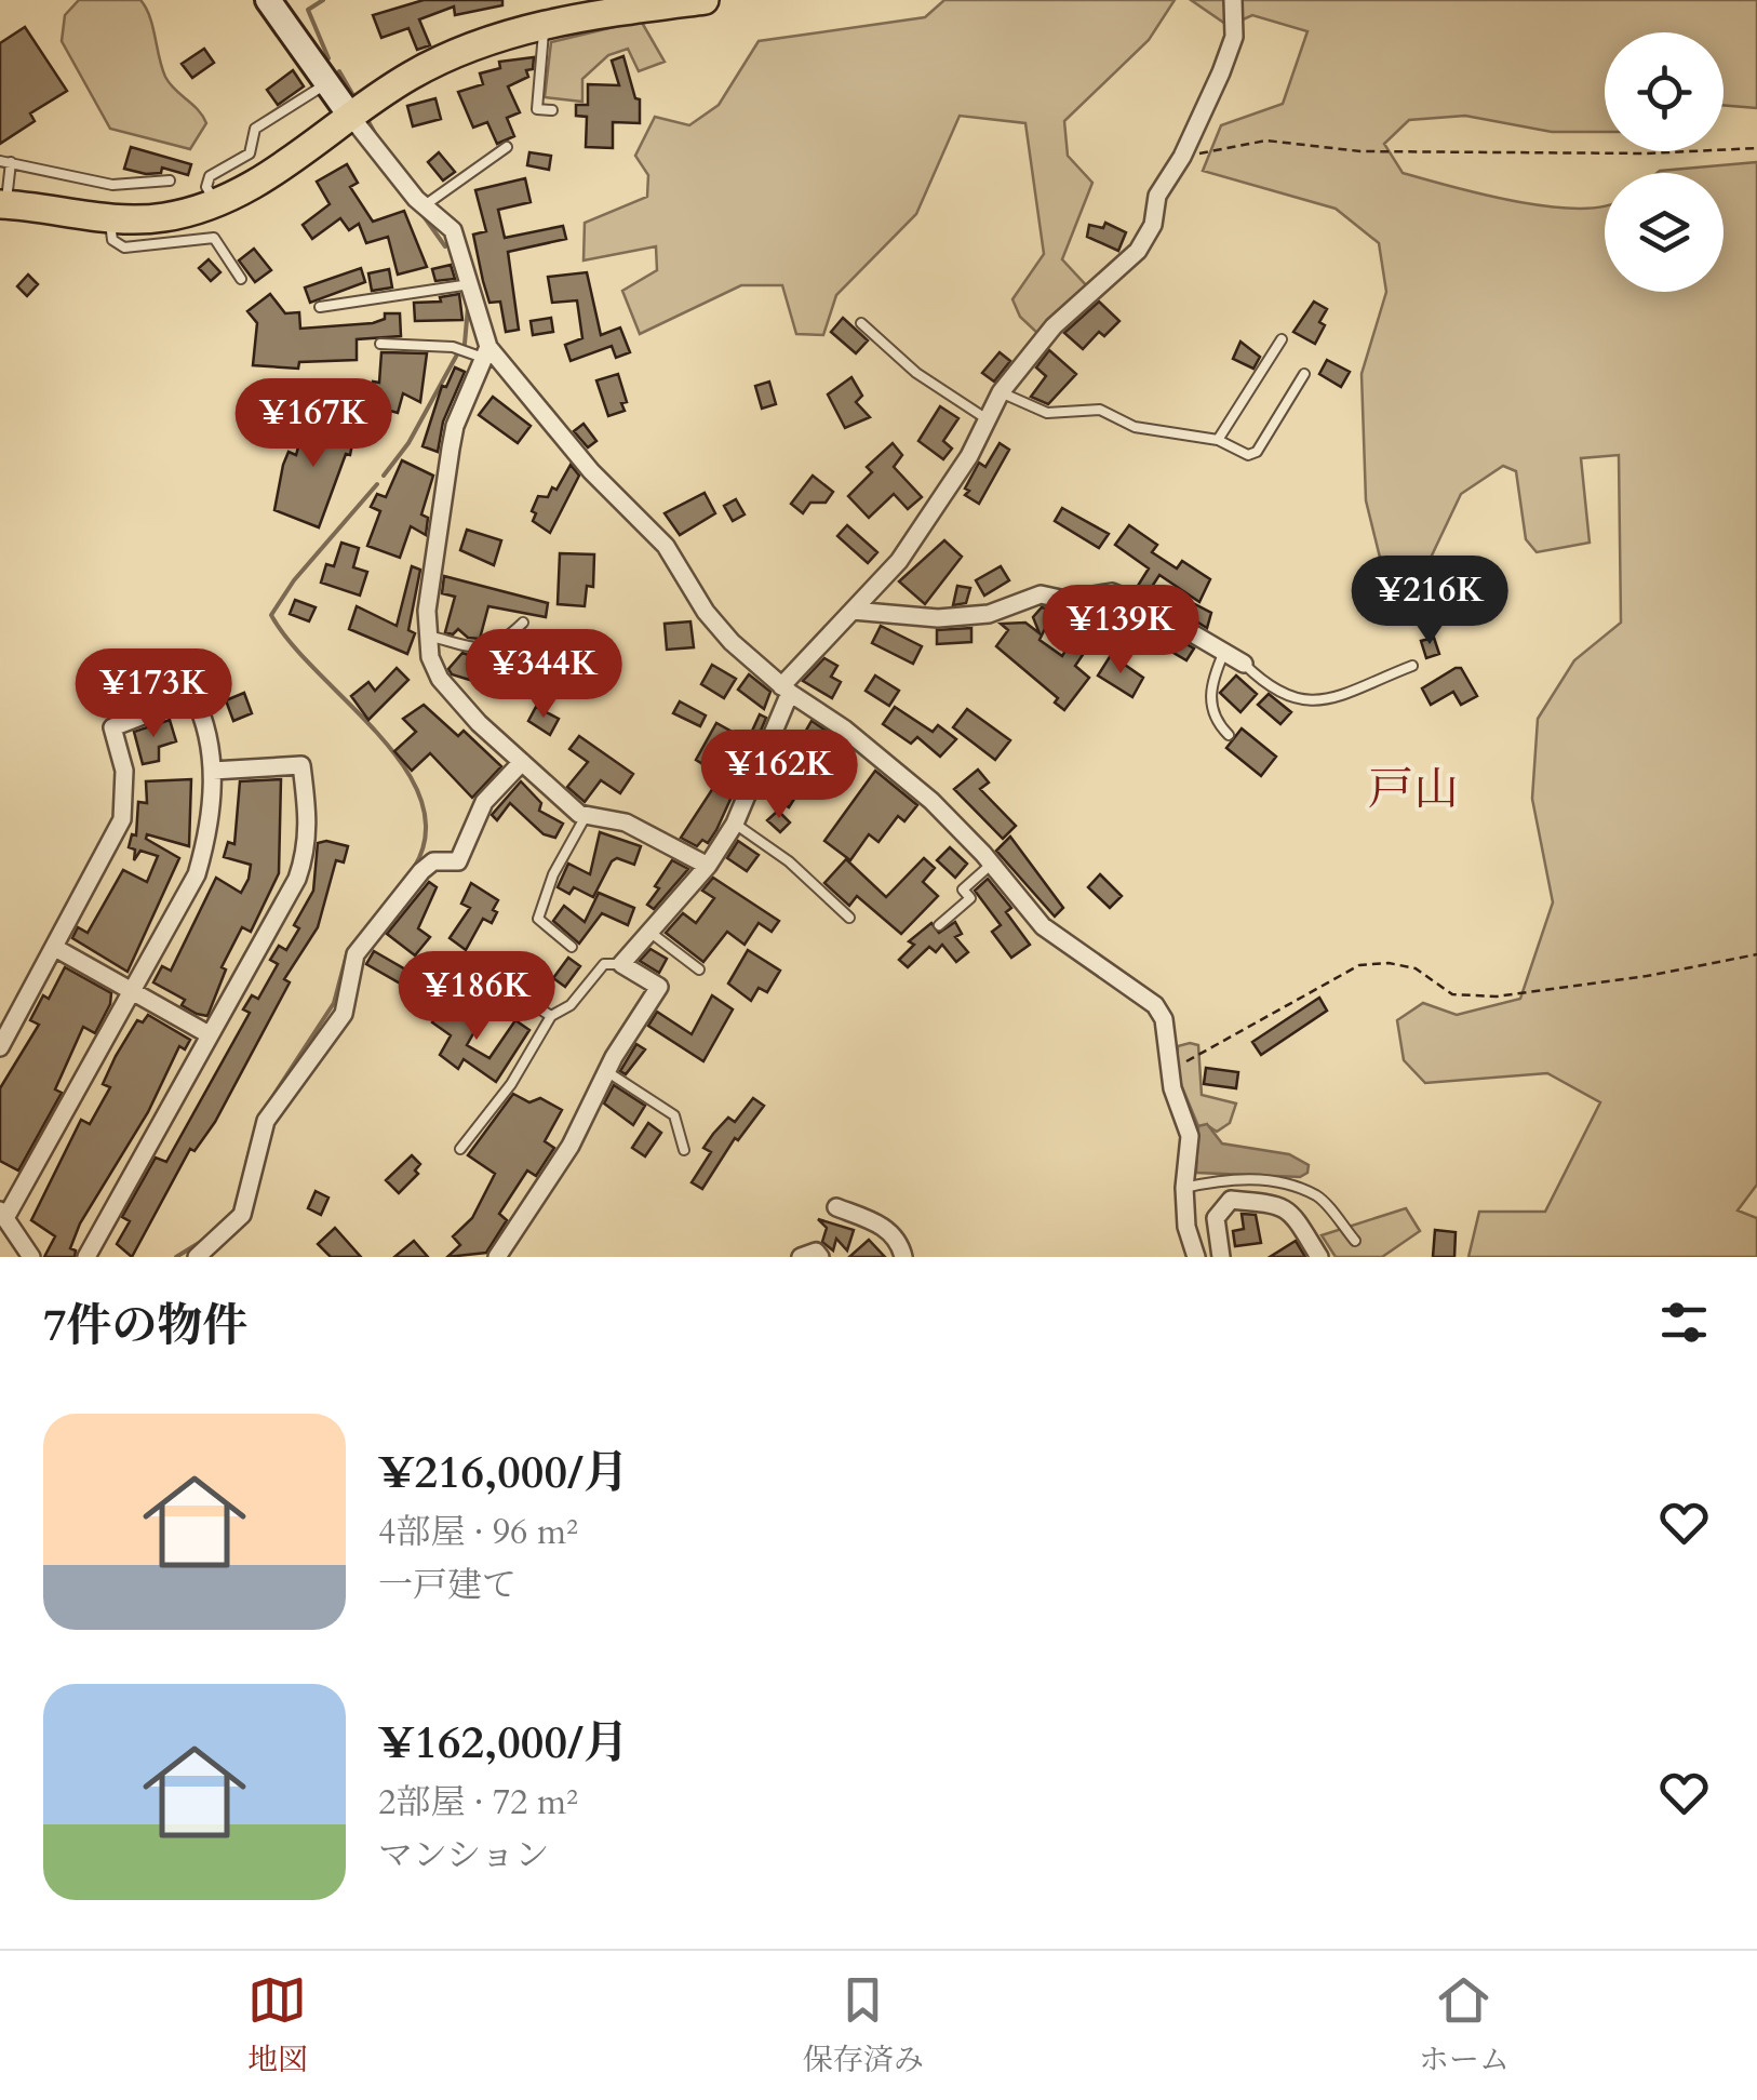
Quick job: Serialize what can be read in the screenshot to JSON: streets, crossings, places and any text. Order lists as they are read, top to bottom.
{
  "districts": ["戸山"],
  "page": {
    "price": [
      "¥167K",
      "¥216K",
      "¥139K",
      "¥344K",
      "¥173K",
      "¥162K",
      "¥186K"
    ],
    "heading": "7件の物件",
    "list": [
      {
        "name": "¥216,000/月",
        "note": "4部屋 · 96 m² · 一戸建て"
      },
      {
        "name": "¥162,000/月",
        "note": "2部屋 · 72 m² · マンション"
      }
    ],
    "tabs": ["地図", "保存済み", "ホーム"]
  }
}
